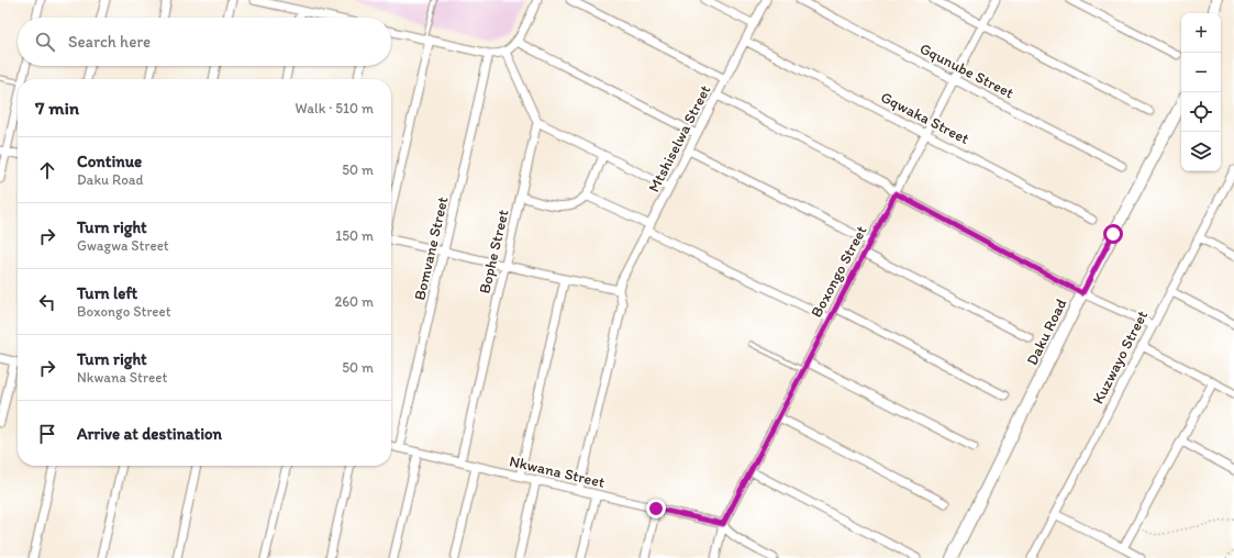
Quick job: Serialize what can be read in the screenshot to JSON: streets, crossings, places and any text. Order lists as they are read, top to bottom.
{
  "streets": {
    "main road": ["Daku Road"],
    "street": [
      "Gqunube Street",
      "Gqwaka Street",
      "Mtshiselwa Street",
      "Bomvane Street",
      "Bophe Street",
      "Boxongo Street",
      "Kuzwayo Street",
      "Nkwana Street"
    ]
  },
  "crossings": [
    ["Gqunube Street", "Boxongo Street"],
    ["Gqwaka Street", "Mtshiselwa Street"],
    ["Gqwaka Street", "Boxongo Street"],
    ["Bomvane Street", "Nkwana Street"],
    ["Bophe Street", "Nkwana Street"],
    ["Boxongo Street", "Nkwana Street"]
  ],
  "page": {
    "map_buttons": ["+", "−"],
    "search": "Search here",
    "heading": ["7 min", "Walk · 510 m"],
    "list": [
      ["Continue", "Daku Road", "50 m"],
      ["Turn right", "Gwagwa Street", "150 m"],
      ["Turn left", "Boxongo Street", "260 m"],
      ["Turn right", "Nkwana Street", "50 m"],
      "Arrive at destination"
    ]
  }
}
